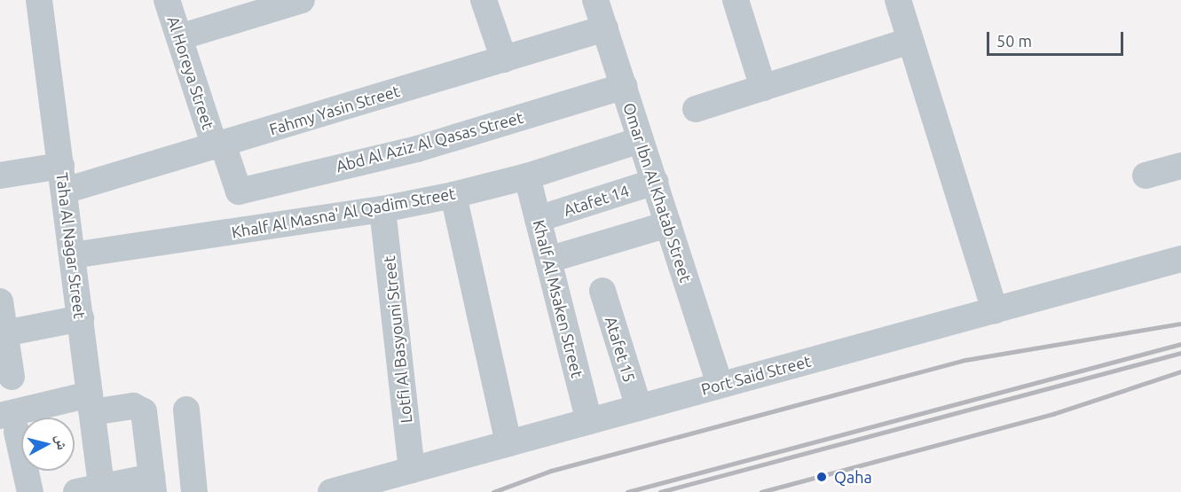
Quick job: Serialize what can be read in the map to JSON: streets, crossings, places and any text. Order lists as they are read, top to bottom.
{
  "streets": {
    "street": [
      "Al Horeya Street",
      "Fahmy Yasin Street",
      "Abd Al Aziz Al Qasas Street",
      "Omar Ibn Al Khatab Street",
      "Atafet 14",
      "Khalf Al Masna' Al Qadim Street",
      "Taha Al Nagar Street",
      "Khalf Al Msaken Street",
      "Lotfi Al Basyouni Street",
      "Atafet 15",
      "Port Said Street"
    ]
  },
  "crossings": [
    ["Al Horeya Street", "Fahmy Yasin Street"],
    ["Al Horeya Street", "Abd Al Aziz Al Qasas Street"],
    ["Fahmy Yasin Street", "Omar Ibn Al Khatab Street"],
    ["Fahmy Yasin Street", "Taha Al Nagar Street"],
    ["Abd Al Aziz Al Qasas Street", "Omar Ibn Al Khatab Street"],
    ["Omar Ibn Al Khatab Street", "Atafet 14"],
    ["Omar Ibn Al Khatab Street", "Khalf Al Masna' Al Qadim Street"],
    ["Omar Ibn Al Khatab Street", "Port Said Street"],
    ["Atafet 14", "Khalf Al Msaken Street"],
    ["Khalf Al Masna' Al Qadim Street", "Taha Al Nagar Street"],
    ["Khalf Al Masna' Al Qadim Street", "Khalf Al Msaken Street"],
    ["Khalf Al Masna' Al Qadim Street", "Lotfi Al Basyouni Street"],
    ["Khalf Al Msaken Street", "Port Said Street"],
    ["Lotfi Al Basyouni Street", "Port Said Street"],
    ["Atafet 15", "Port Said Street"]
  ],
  "places": ["Qaha"],
  "scale_bar": "50 m",
  "north": "right"
}
